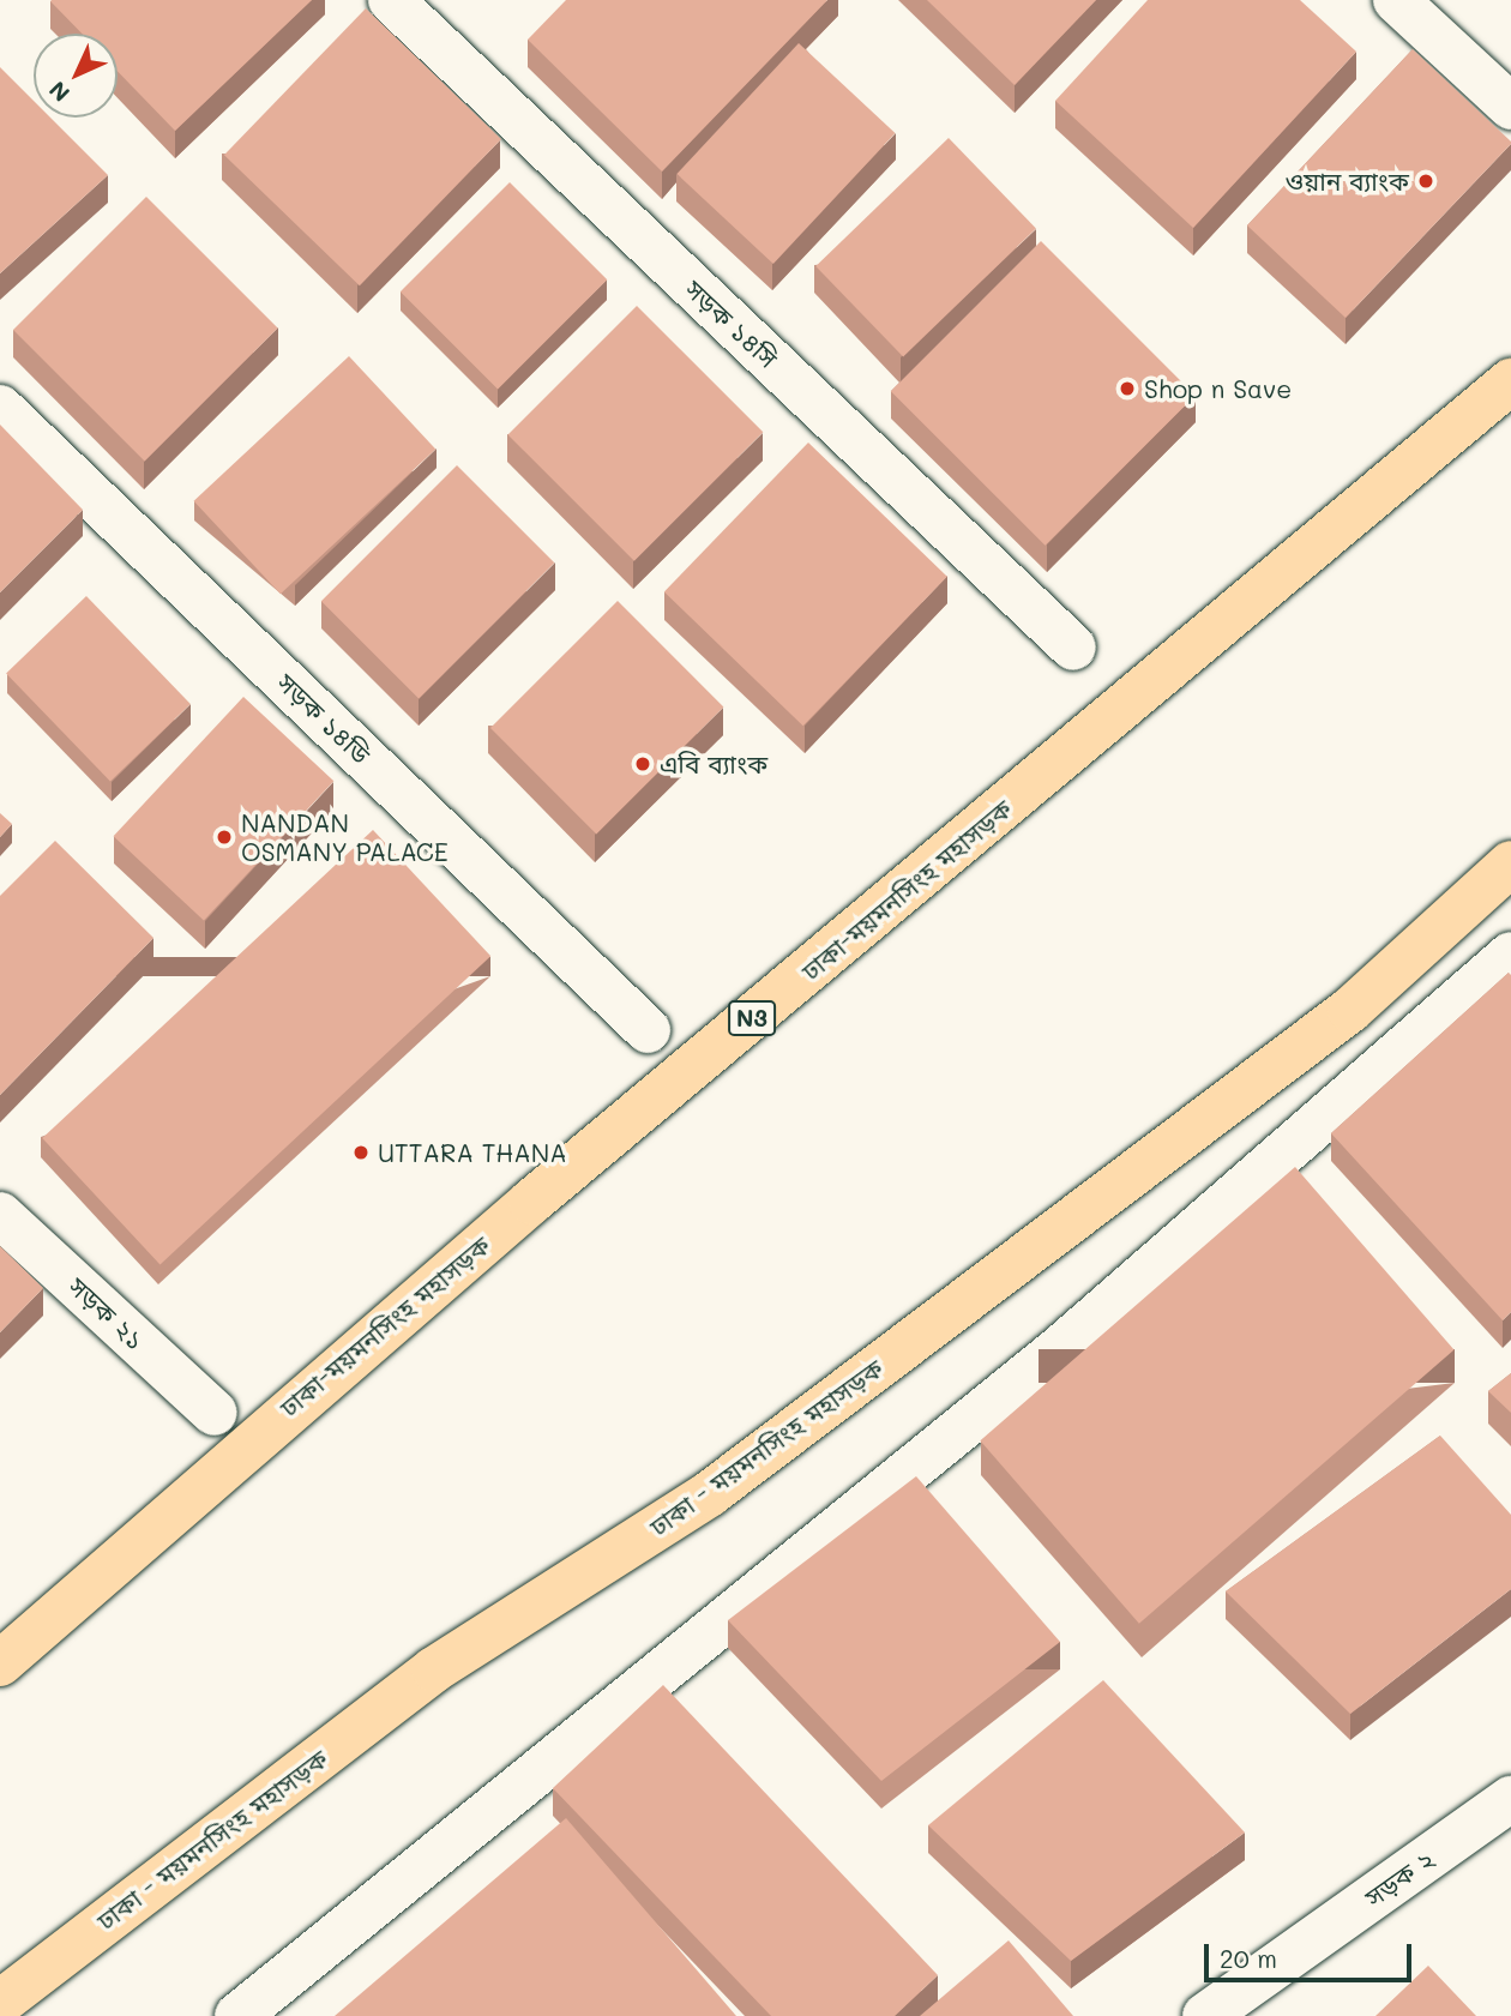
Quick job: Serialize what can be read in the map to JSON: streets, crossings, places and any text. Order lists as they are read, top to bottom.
{
  "streets": {
    "highway": ["ঢাকা-ময়মনসিংহ মহাসড়ক", "N3", "ঢাকা - ময়মনসিংহ মহাসড়ক"],
    "street": [
      "সড়ক ১৪সি",
      "সড়ক ১৪ডি",
      "সড়ক ২১",
      "সড়ক ২"
    ]
  },
  "places": [
    "ওয়ান ব্যাংক",
    "Shop n Save",
    "এবি ব্যাংক",
    "NANDAN OSMANY PALACE",
    "UTTARA THANA"
  ],
  "scale_bar": "20 m",
  "north": "bottom left"
}
